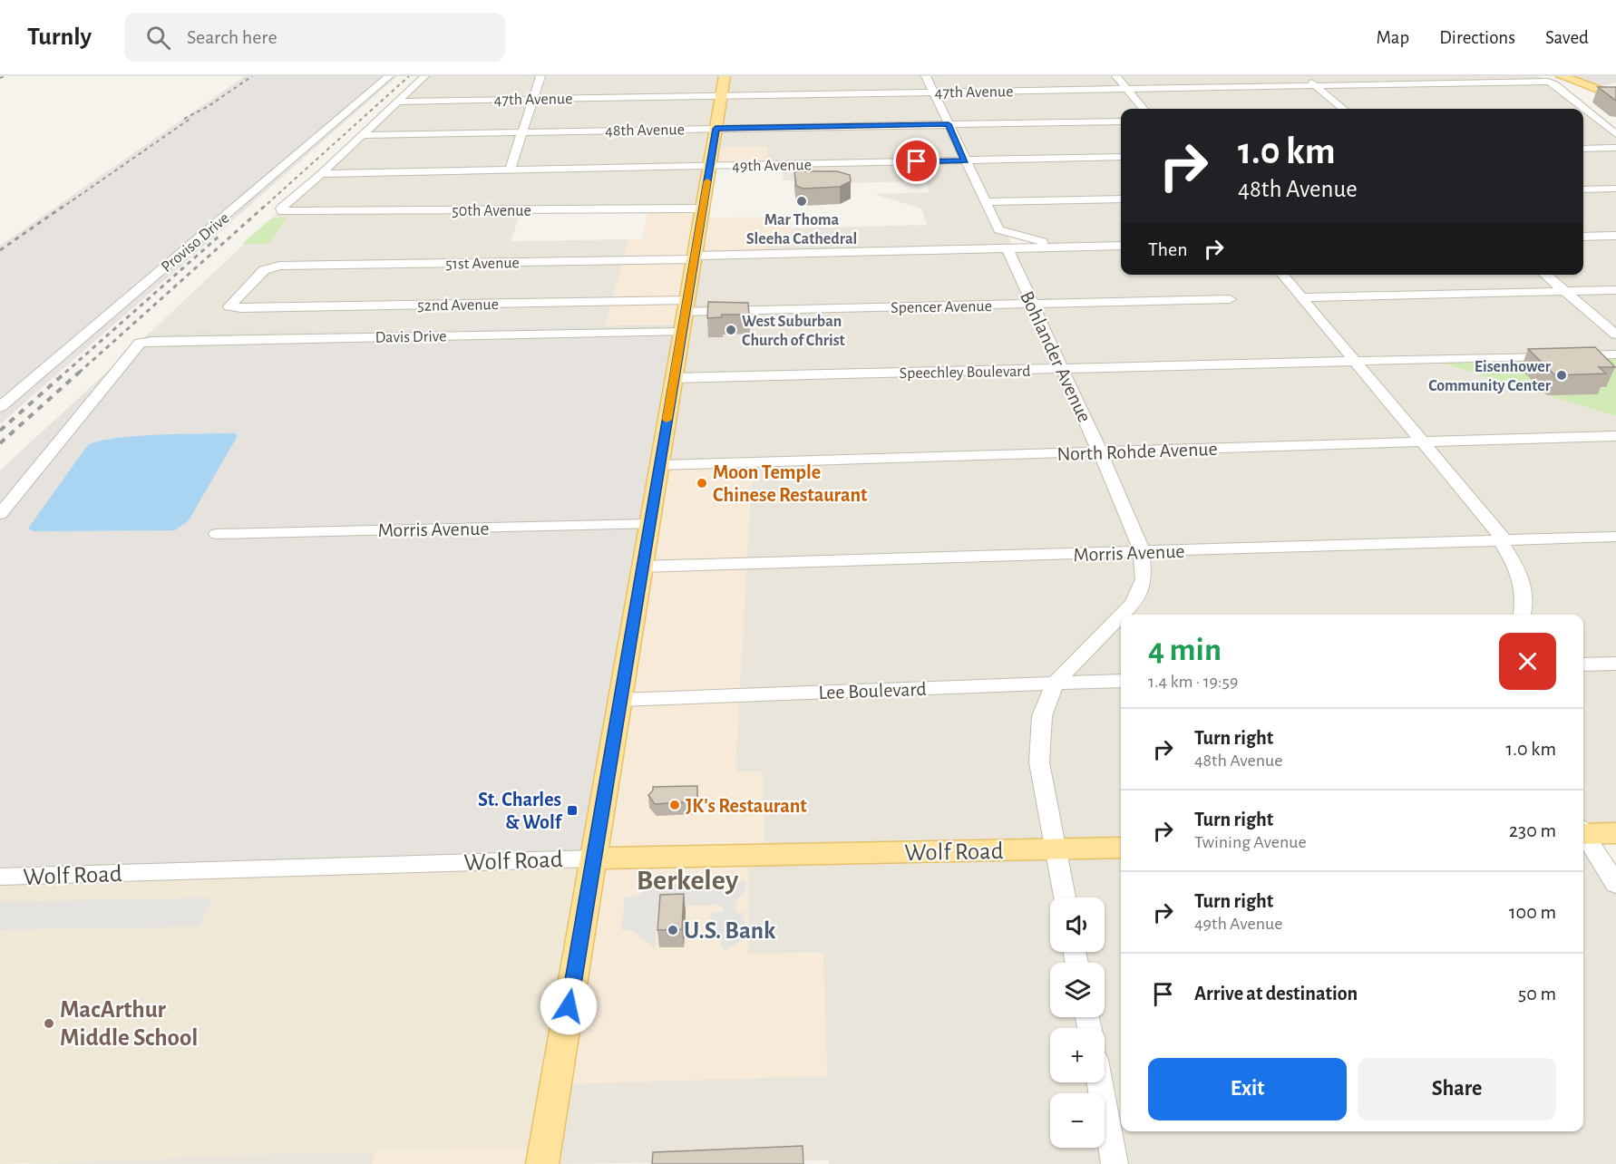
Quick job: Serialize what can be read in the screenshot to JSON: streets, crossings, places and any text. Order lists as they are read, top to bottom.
{
  "streets": {
    "main road": ["Wolf Road"],
    "street": [
      "47th Avenue",
      "48th Avenue",
      "49th Avenue",
      "50th Avenue",
      "Proviso Drive",
      "51st Avenue",
      "52nd Avenue",
      "Spencer Avenue",
      "Davis Drive",
      "Bohlander Avenue",
      "Speechley Boulevard",
      "North Rohde Avenue",
      "Morris Avenue",
      "Lee Boulevard"
    ]
  },
  "crossings": [
    ["49th Avenue", "50th Avenue"],
    ["51st Avenue", "52nd Avenue"],
    ["51st Avenue", "Bohlander Avenue"],
    ["52nd Avenue", "Spencer Avenue"],
    ["Spencer Avenue", "Bohlander Avenue"],
    ["Bohlander Avenue", "Speechley Boulevard"],
    ["Bohlander Avenue", "North Rohde Avenue"],
    ["Bohlander Avenue", "Morris Avenue"],
    ["Bohlander Avenue", "Lee Boulevard"],
    ["Bohlander Avenue", "Wolf Road"]
  ],
  "districts": ["Berkeley"],
  "places": {
    "other": [
      "Mar Thoma Sleeha Cathedral",
      "West Suburban Church of Christ",
      "Eisenhower Community Center",
      "Moon Temple Chinese Restaurant",
      "JK's Restaurant",
      "U.S. Bank",
      "MacArthur Middle School"
    ],
    "transit": ["St. Charles & Wolf"]
  },
  "page": {
    "header": "Turnly",
    "search": "Search here",
    "nav": ["Map", "Directions", "Saved"],
    "turn": ["1.0 km", "48th Avenue"],
    "then": "Then",
    "heading": ["4 min", "1.4 km · 19:59"],
    "list": [
      {
        "name": "Turn right",
        "note": "48th Avenue",
        "value": "1.0 km"
      },
      {
        "name": "Turn right",
        "note": "Twining Avenue",
        "value": "230 m"
      },
      {
        "name": "Turn right",
        "note": "49th Avenue",
        "value": "100 m"
      },
      {
        "name": "Arrive at destination",
        "value": "50 m"
      }
    ],
    "map_buttons": ["+", "−"],
    "buttons": ["Exit", "Share"]
  }
}
